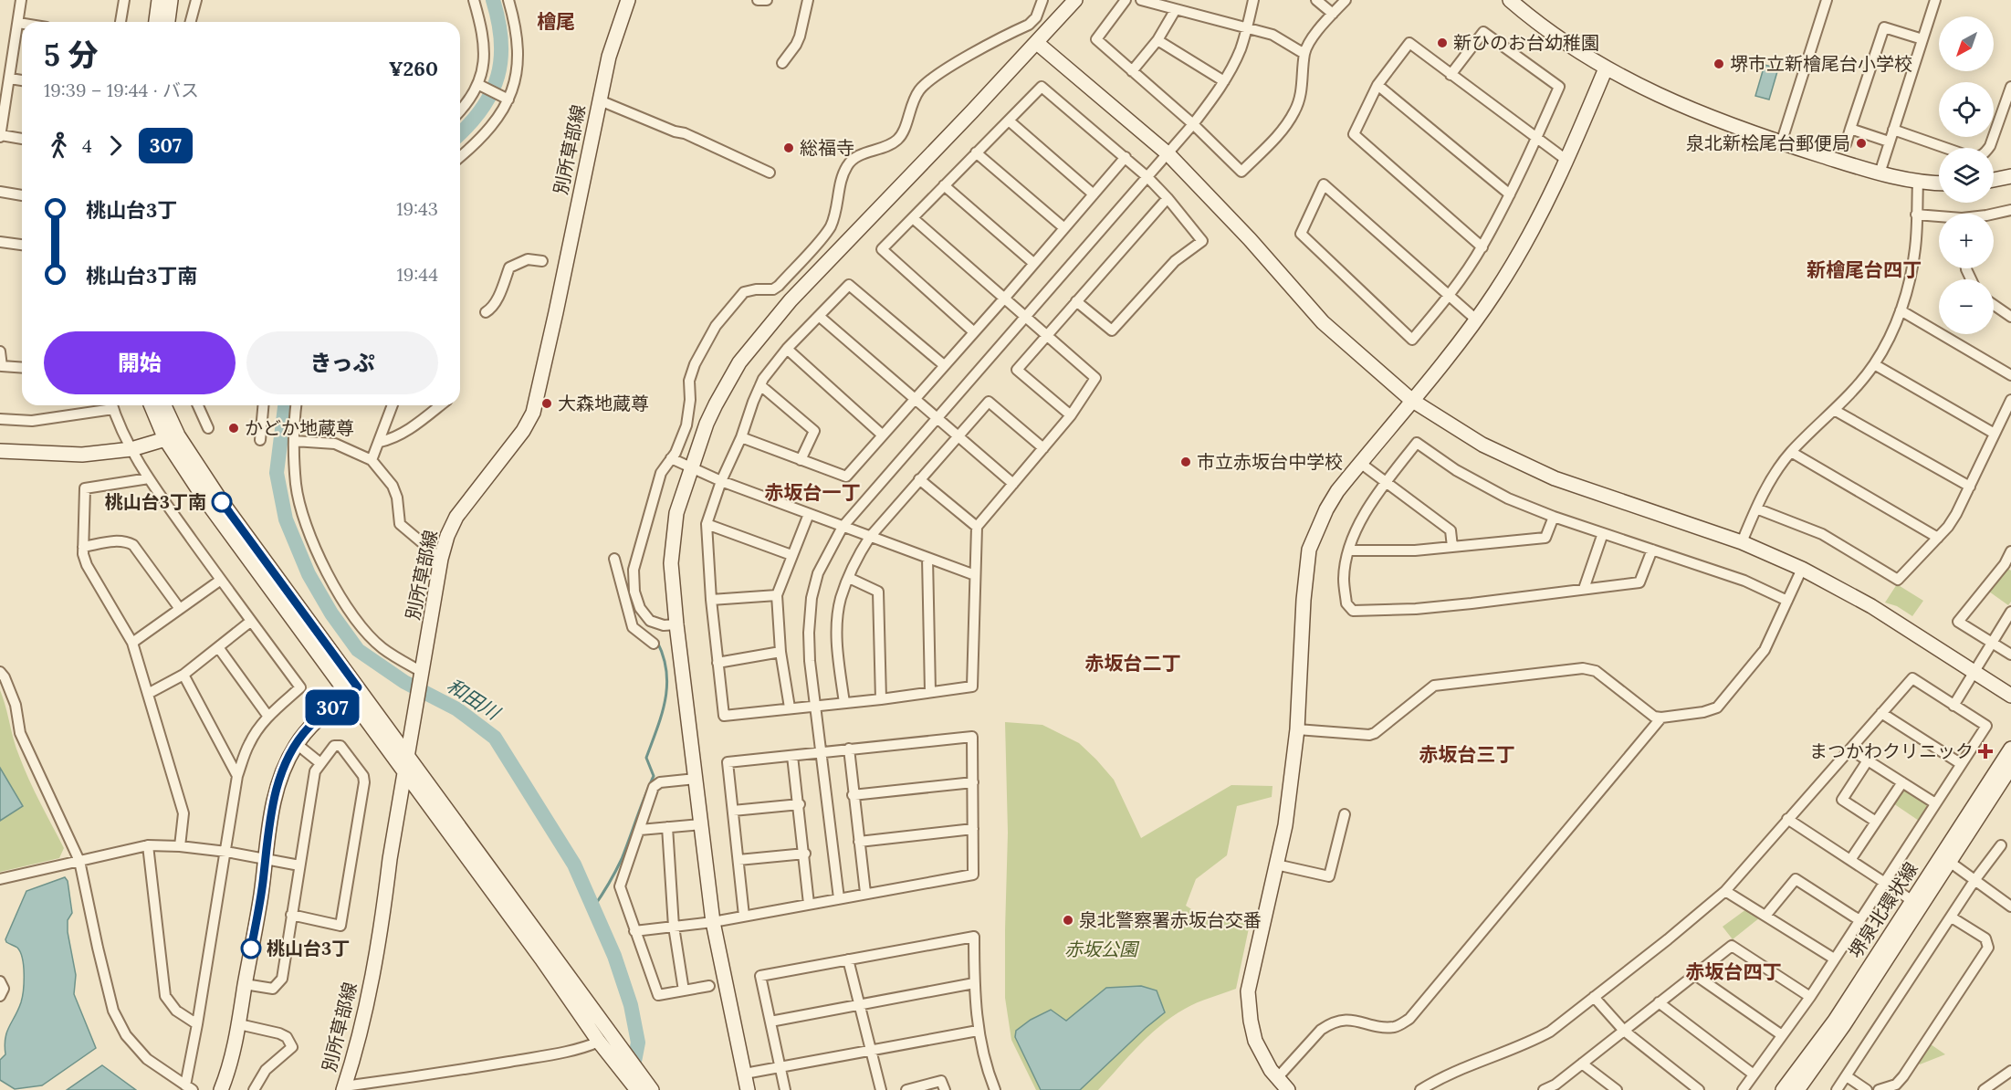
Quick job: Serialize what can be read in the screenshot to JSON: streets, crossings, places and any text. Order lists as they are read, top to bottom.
{
  "streets": {
    "street": ["別所草部線", "堺泉北環状線"]
  },
  "districts": [
    "檜尾",
    "新檜尾台四丁",
    "赤坂台一丁",
    "赤坂台二丁",
    "赤坂台三丁",
    "赤坂台四丁"
  ],
  "water": ["和田川"],
  "parks": ["赤坂公園"],
  "places": {
    "other": [
      "新ひのお台幼稚園",
      "堺市立新檜尾台小学校",
      "泉北新桧尾台郵便局",
      "総福寺",
      "大森地蔵尊",
      "かどか地蔵尊",
      "市立赤坂台中学校",
      "桃山台3丁南",
      "泉北警察署赤坂台交番",
      "桃山台3丁"
    ],
    "health": ["まつかわクリニック"]
  },
  "lines": ["bus line 307"],
  "north": "bottom left",
  "page": {
    "on_map": "307",
    "map_buttons": ["+", "−"],
    "heading": ["5 分", "19:39 – 19:44 · バス", "¥260"],
    "legs": ["4", "307"],
    "list": [
      {
        "name": "桃山台3丁",
        "value": "19:43"
      },
      {
        "name": "桃山台3丁南",
        "value": "19:44"
      }
    ],
    "buttons": ["開始", "きっぷ"]
  }
}
